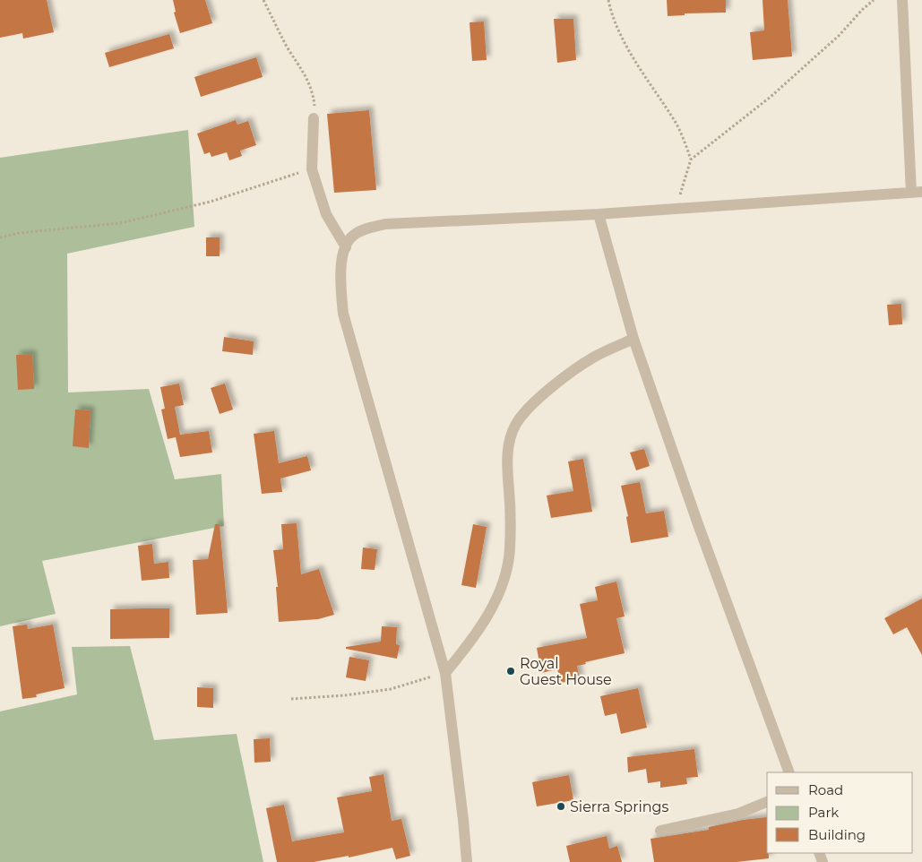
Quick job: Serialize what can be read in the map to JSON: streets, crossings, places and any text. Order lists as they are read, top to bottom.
{
  "places": ["Royal Guest House", "Sierra Springs"],
  "legend": ["Road", "Park", "Building"]
}
